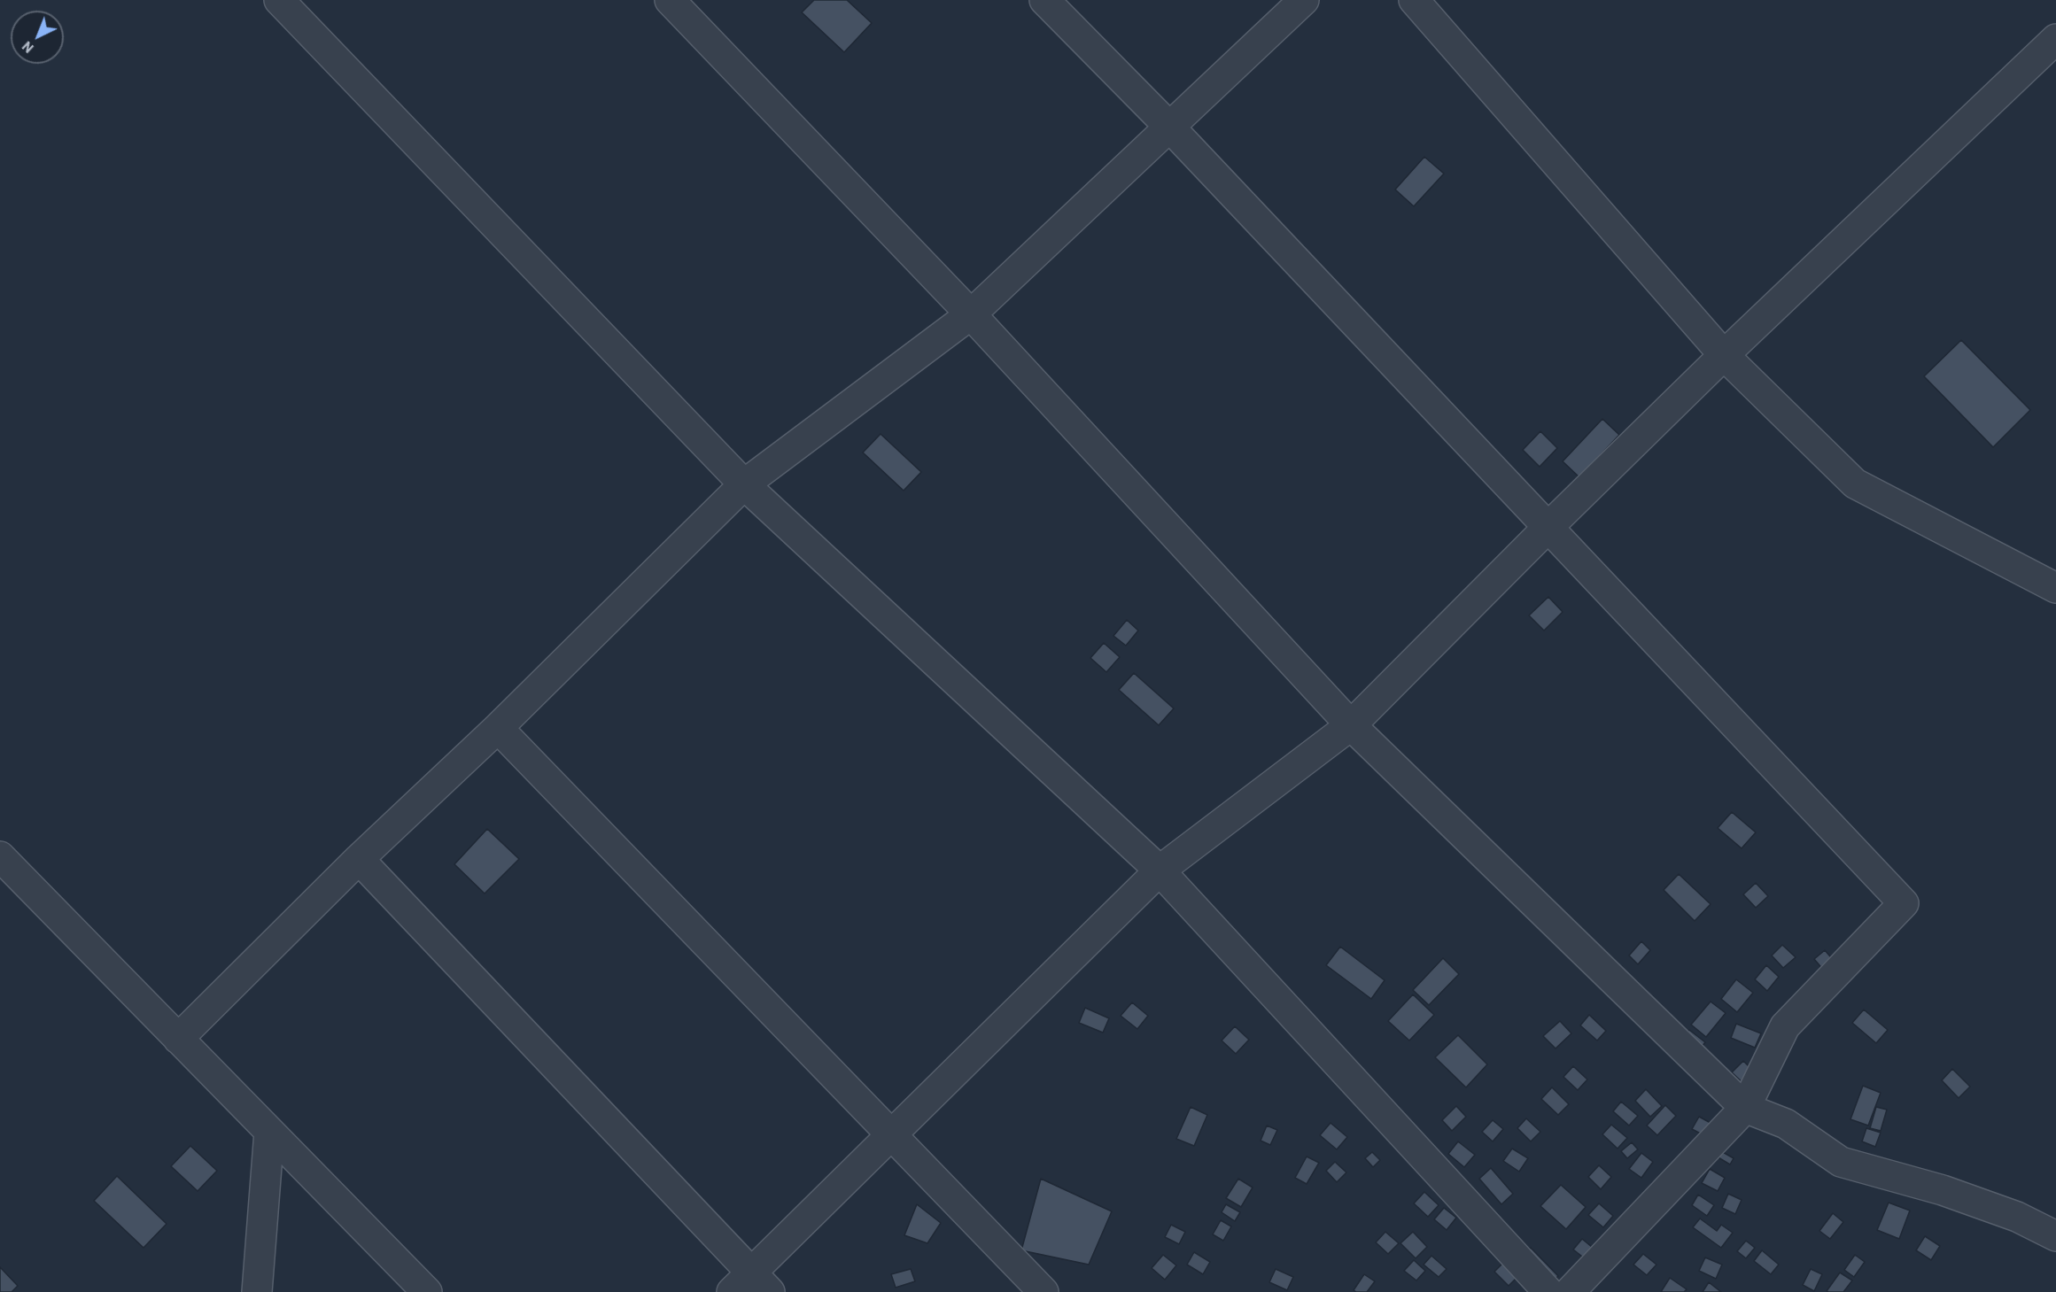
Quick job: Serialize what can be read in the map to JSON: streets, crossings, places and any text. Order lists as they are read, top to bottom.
{
  "north": "bottom left"
}
